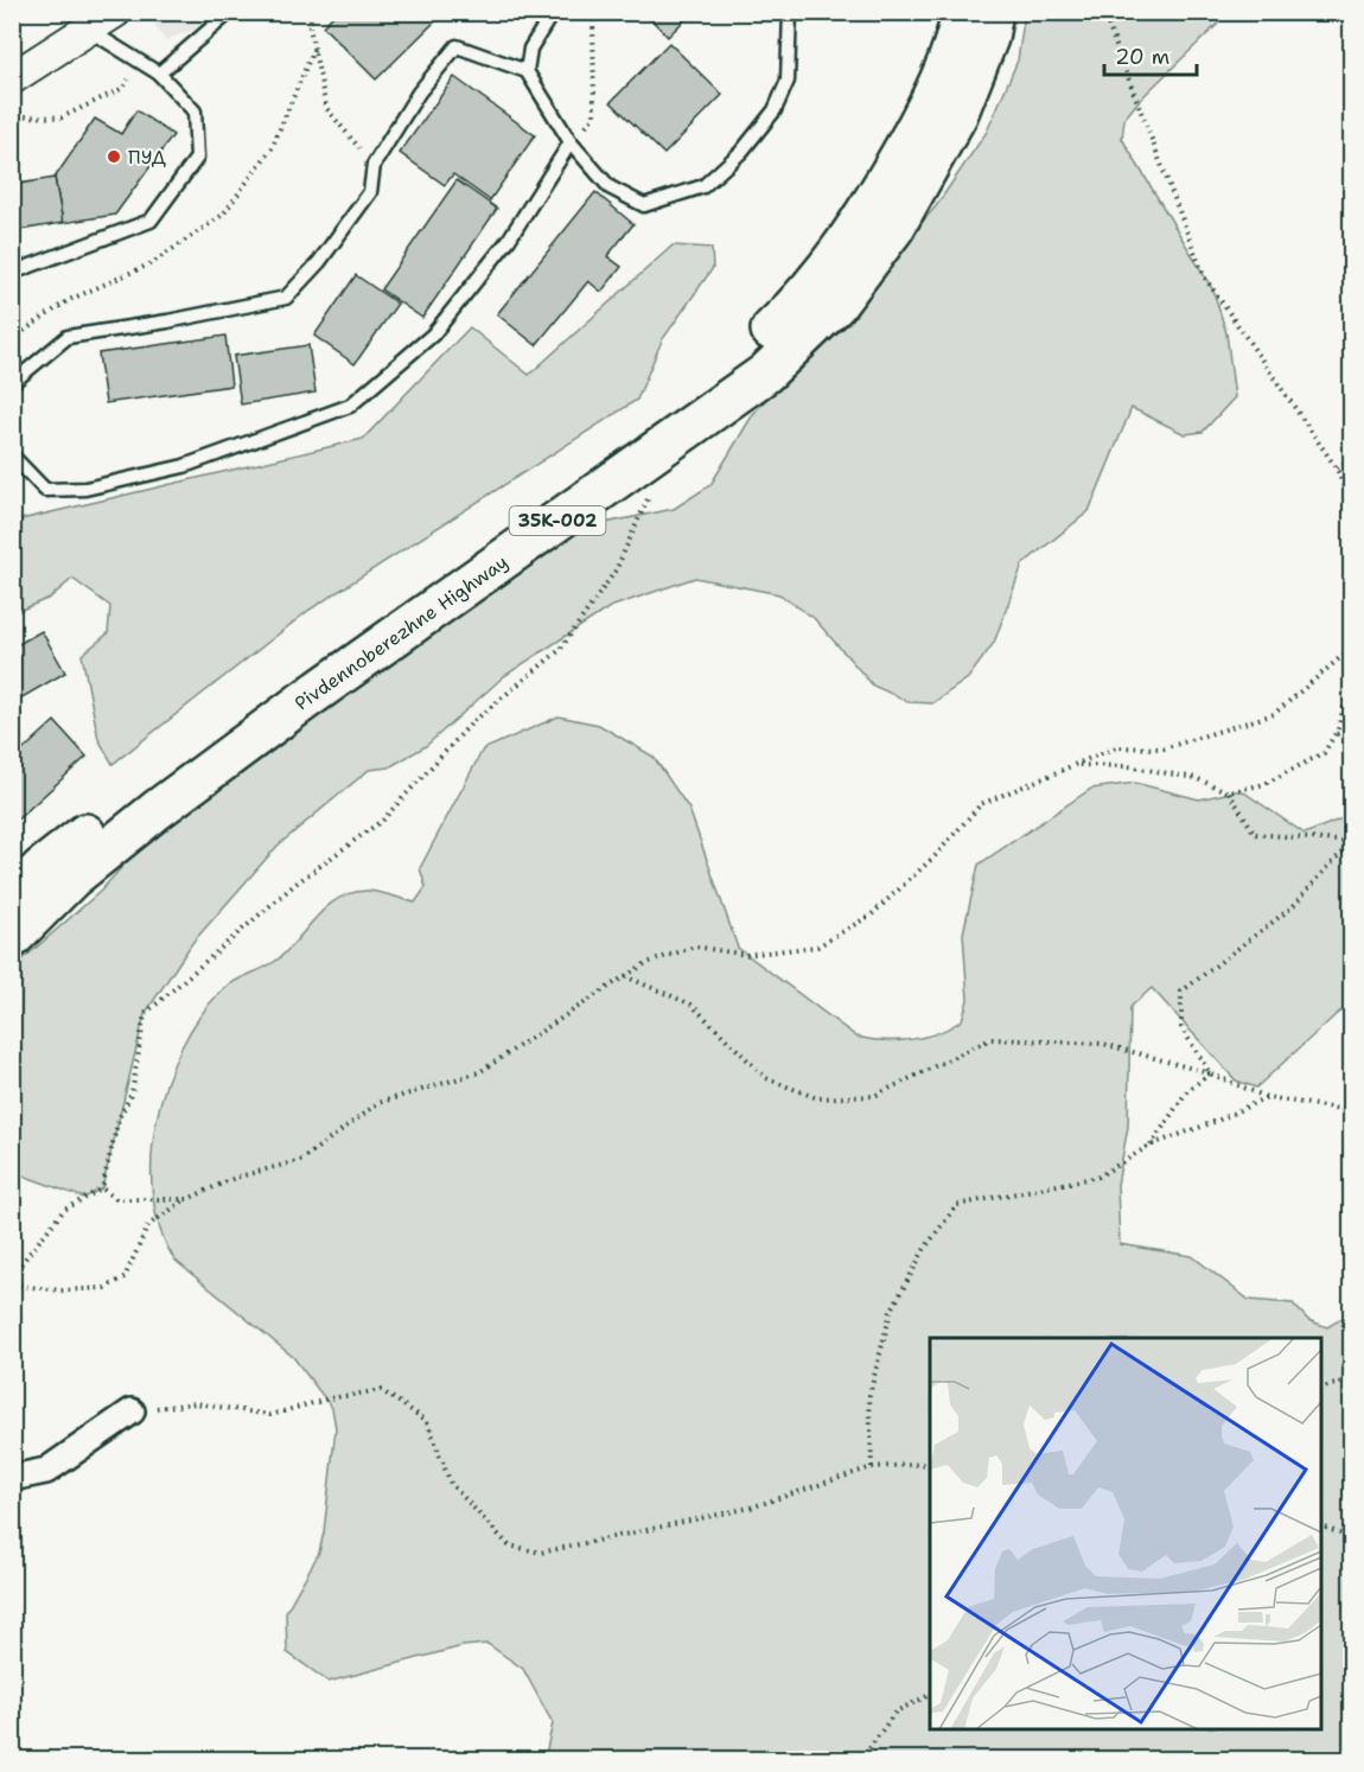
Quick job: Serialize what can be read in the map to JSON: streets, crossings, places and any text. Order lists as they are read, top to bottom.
{
  "streets": {
    "highway": ["35К-002", "Pivdennoberezhne Highway"]
  },
  "places": ["ПУД"],
  "scale_bar": "20 m"
}
